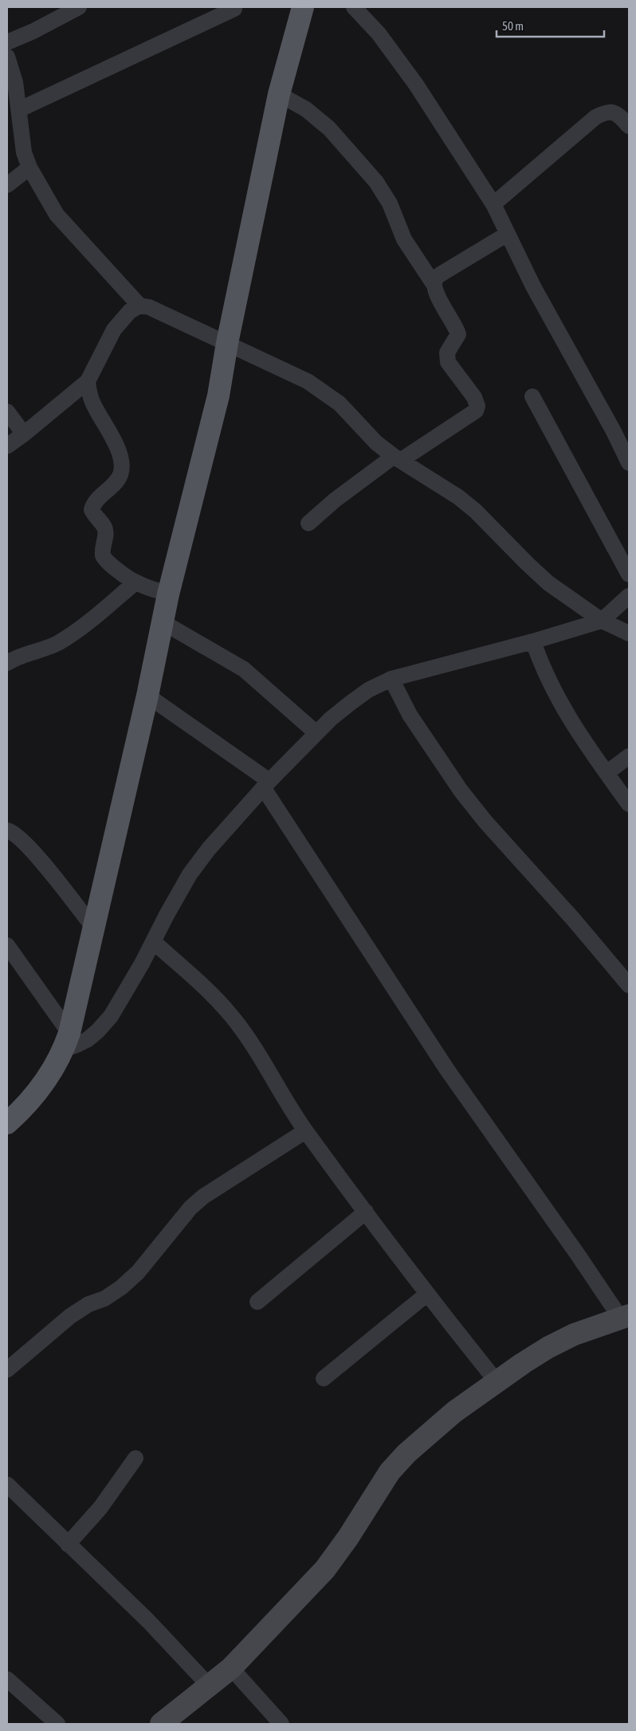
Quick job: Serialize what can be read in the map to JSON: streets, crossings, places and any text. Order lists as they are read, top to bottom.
{
  "scale_bar": "50 m"
}
